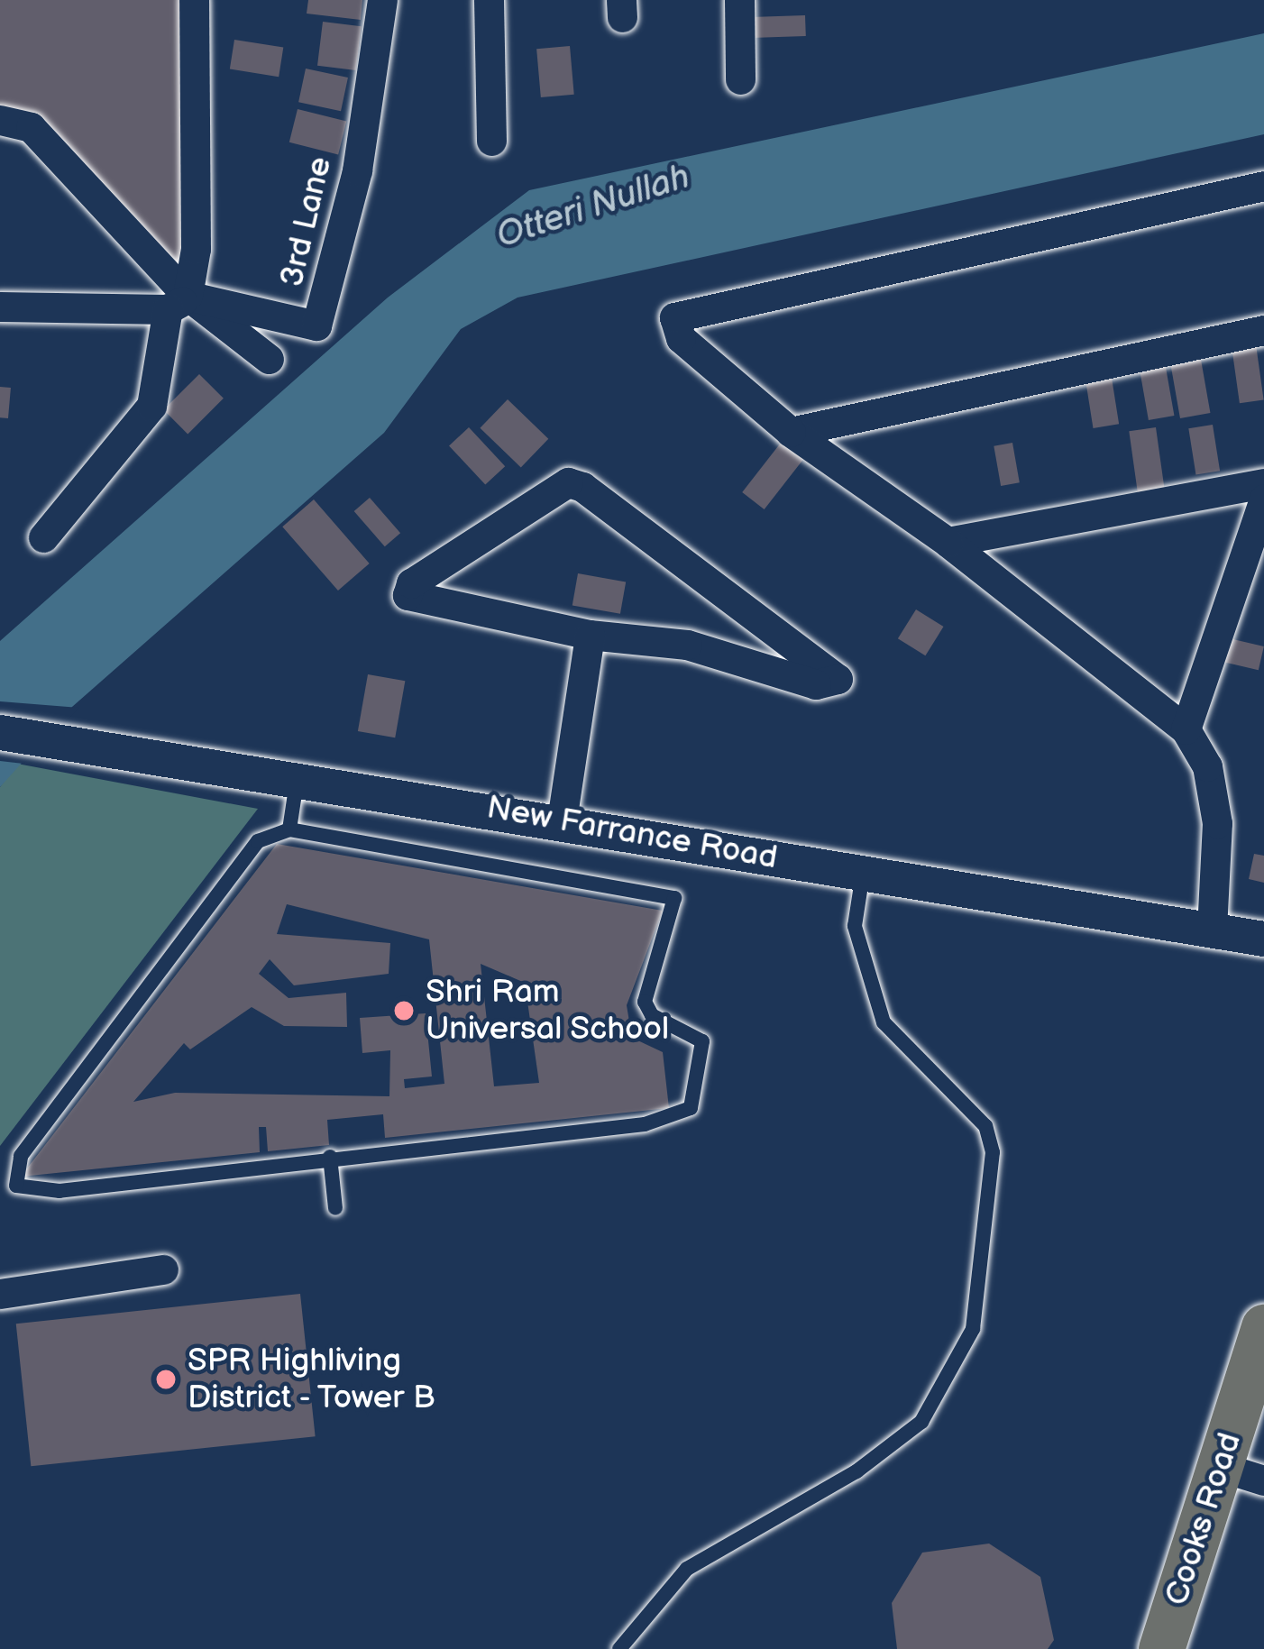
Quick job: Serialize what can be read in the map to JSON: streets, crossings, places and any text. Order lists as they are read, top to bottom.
{
  "streets": {
    "main road": ["Cooks Road"],
    "street": ["3rd Lane", "New Farrance Road"]
  },
  "water": ["Otteri Nullah"],
  "places": ["Shri Ram Universal School", "SPR Highliving District - Tower B"]
}
